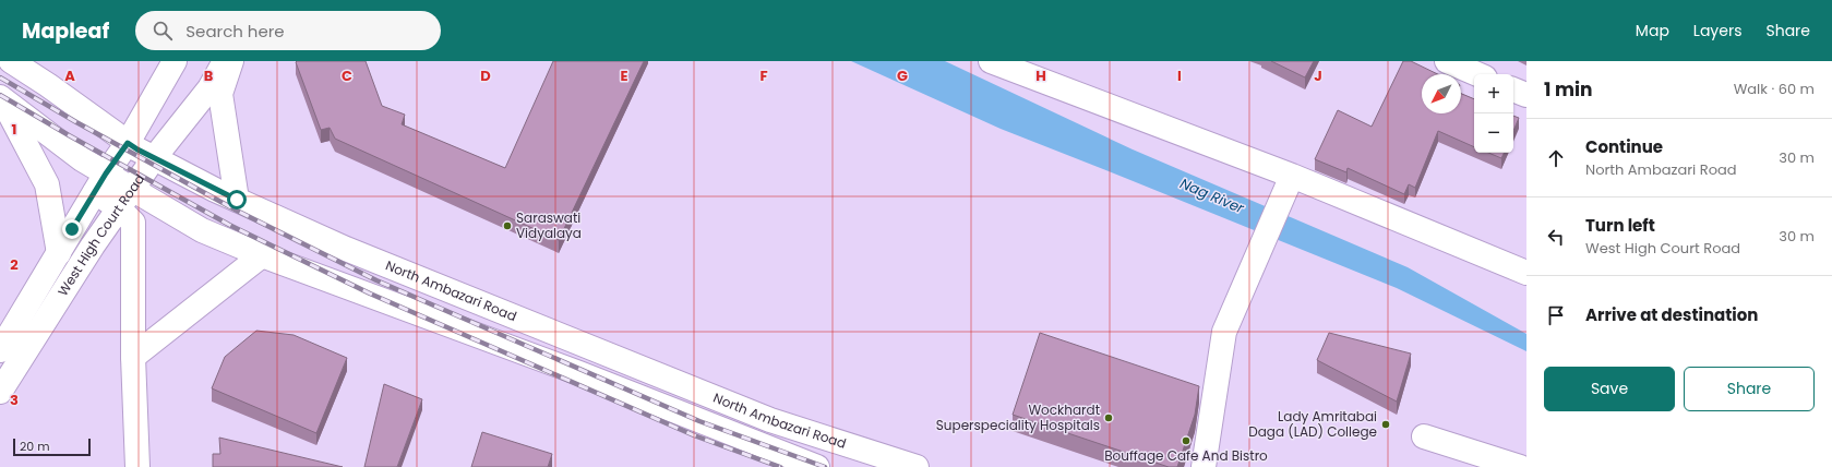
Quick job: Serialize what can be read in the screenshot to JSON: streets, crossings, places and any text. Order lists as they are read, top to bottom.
{
  "streets": {
    "main road": ["West High Court Road", "North Ambazari Road"]
  },
  "crossings": [
    ["West High Court Road", "North Ambazari Road"]
  ],
  "water": ["Nag River"],
  "places": [
    "Saraswati Vidyalaya",
    "Wockhardt Superspeciality Hospitals",
    "Lady Amritabai Daga (LAD) College",
    "Bouffage Cafe And Bistro"
  ],
  "scale_bar": "20 m",
  "north": "bottom left",
  "page": {
    "header": "Mapleaf",
    "search": "Search here",
    "nav": ["Map", "Layers", "Share"],
    "heading": ["1 min", "Walk · 60 m"],
    "map_buttons": ["+", "−"],
    "list": [
      ["Continue", "North Ambazari Road", "30 m"],
      ["Turn left", "West High Court Road", "30 m"],
      "Arrive at destination"
    ],
    "buttons": ["Save", "Share"],
    "scale": "20 m"
  },
  "grid": {
    "columns": [
      "A",
      "B",
      "C",
      "D",
      "E",
      "F",
      "G",
      "H",
      "I",
      "J"
    ],
    "rows": ["1", "2", "3"]
  }
}
